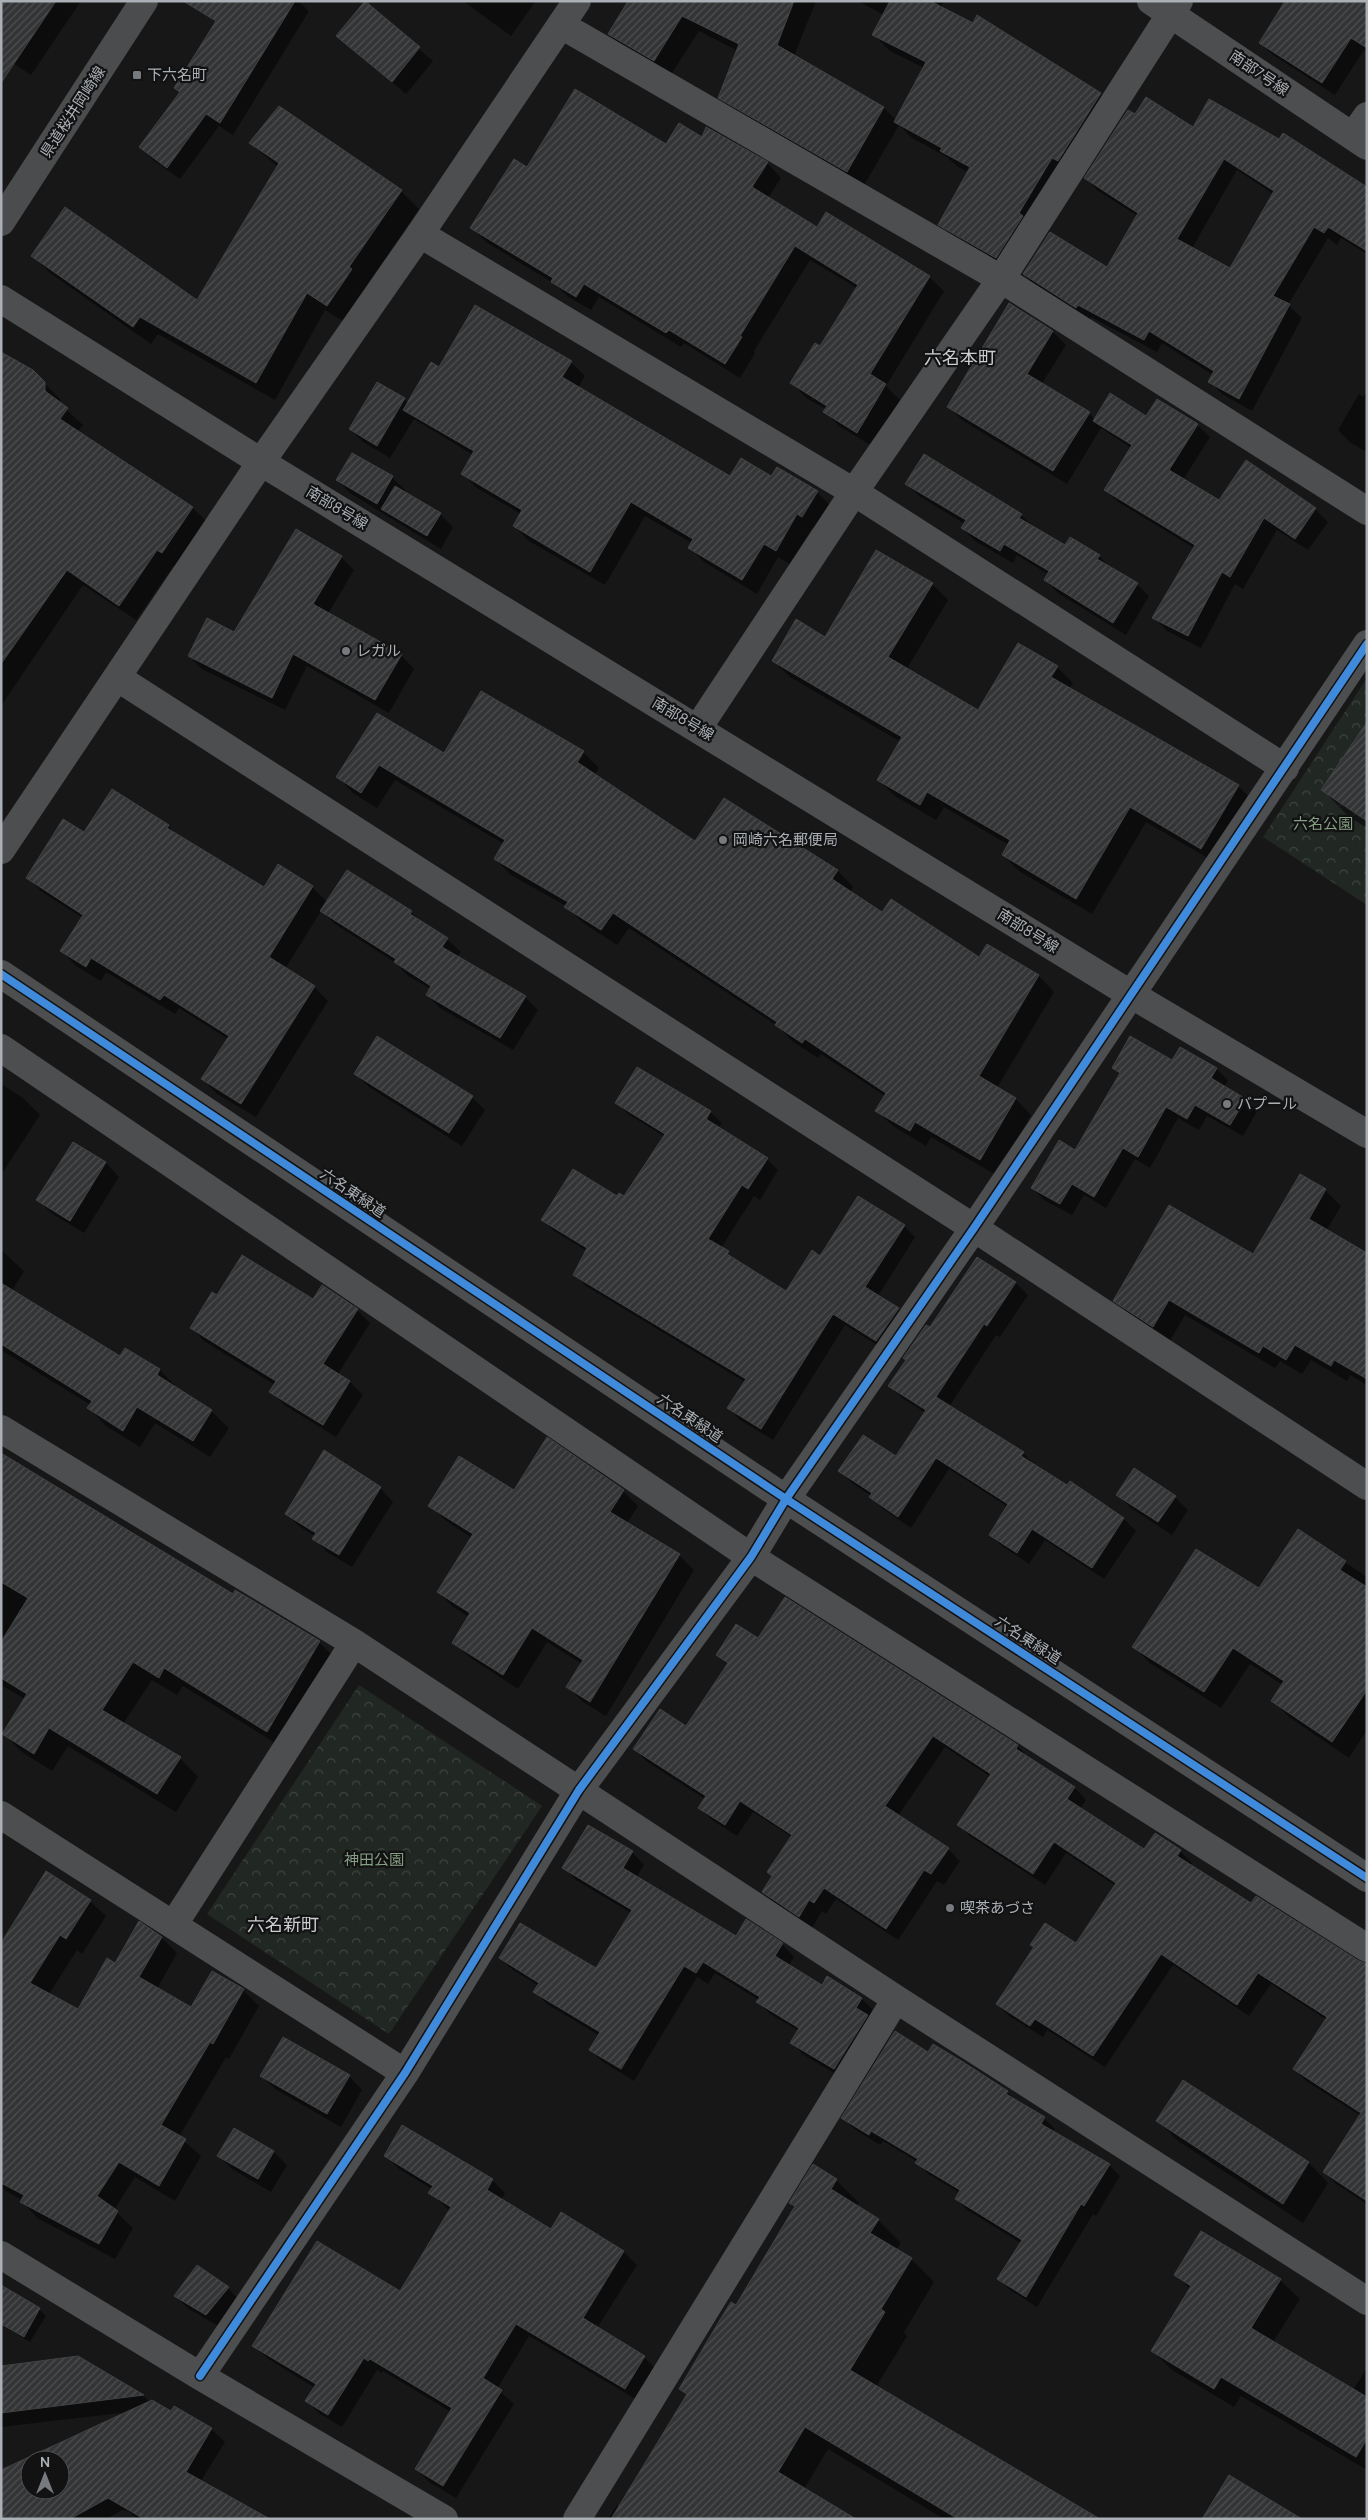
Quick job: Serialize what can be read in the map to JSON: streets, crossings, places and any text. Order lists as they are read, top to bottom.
{
  "streets": {
    "main road": ["県道桜井岡崎線"],
    "street": ["南部7号線", "南部8号線", "六名東緑道"]
  },
  "districts": ["六名本町", "六名新町"],
  "parks": ["六名公園", "神田公園"],
  "places": {
    "transit": ["下六名町"],
    "other": [
      "レガル",
      "岡崎六名郵便局",
      "バプール",
      "喫茶あづさ"
    ]
  },
  "north": "top"
}
